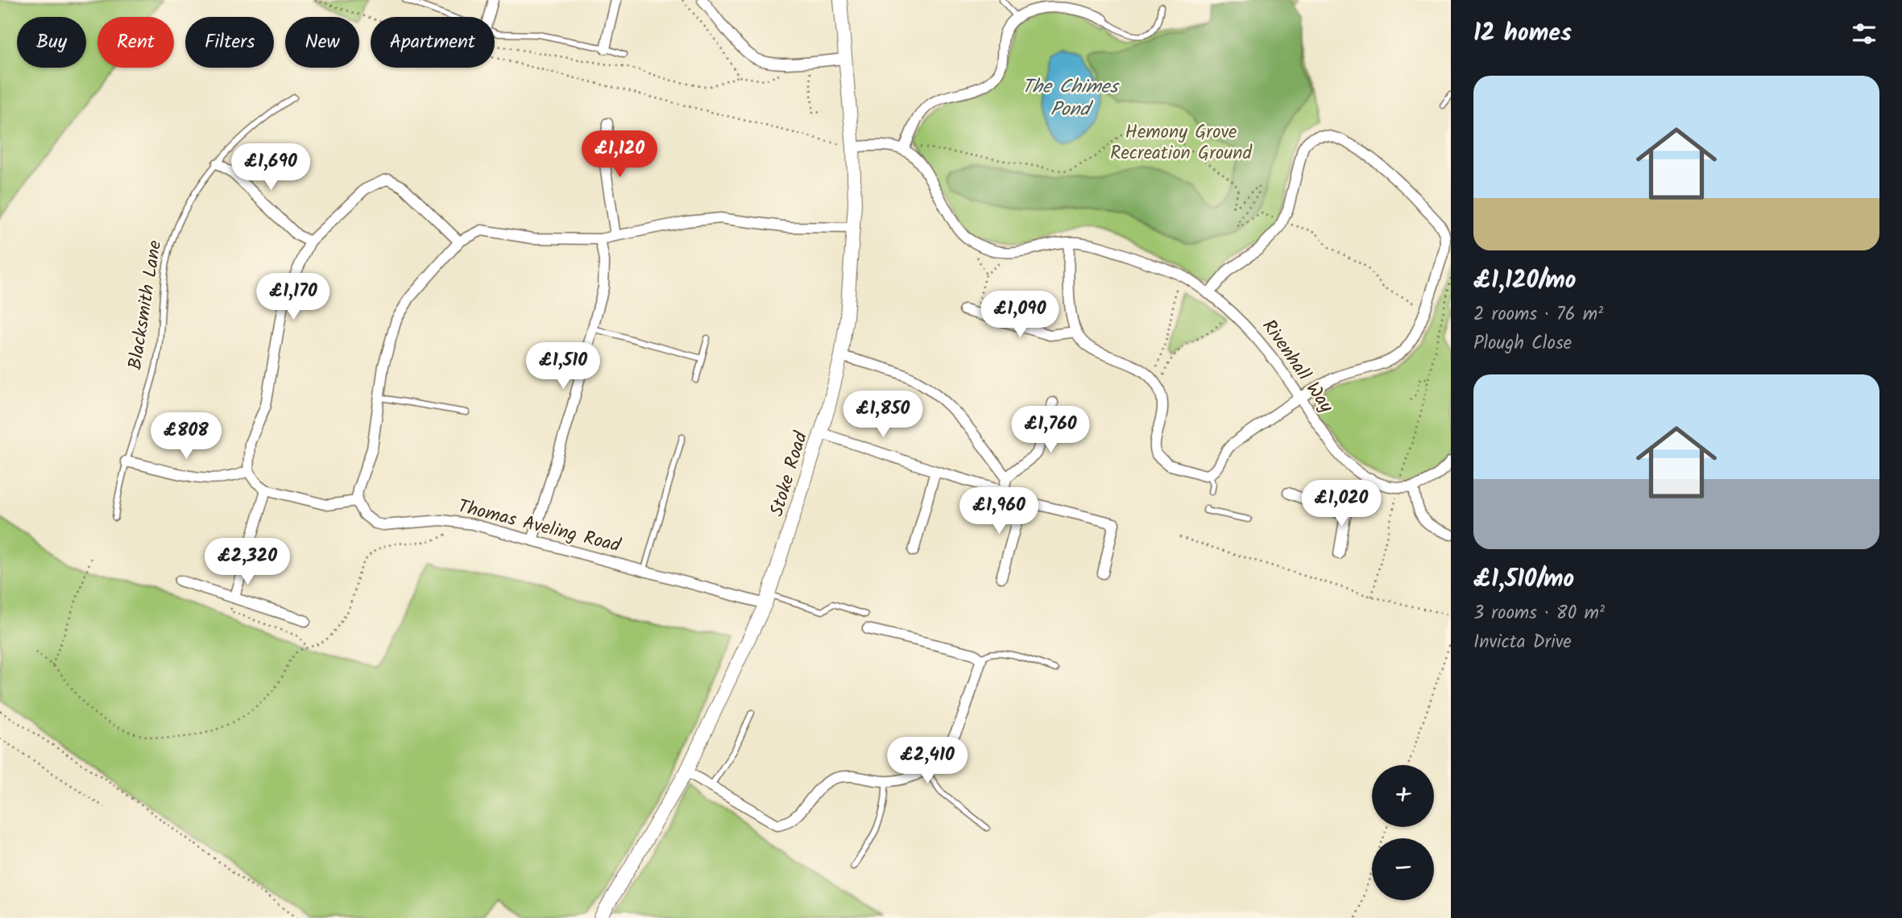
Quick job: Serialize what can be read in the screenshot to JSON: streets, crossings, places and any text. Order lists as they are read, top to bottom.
{
  "streets": {
    "street": ["Rivenhall Way", "Stoke Road", "Thomas Aveling Road"],
    "lane": ["Blacksmith Lane"]
  },
  "crossings": [
    ["Stoke Road", "Thomas Aveling Road"]
  ],
  "water": ["The Chimes Pond"],
  "parks": ["Hemony Grove Recreation Ground"],
  "page": {
    "heading": "12 homes",
    "chip": [
      "Buy",
      "Rent",
      "Filters",
      "New",
      "Apartment"
    ],
    "list": [
      {
        "name": "£1,120/mo",
        "note": "2 rooms · 76 m² · Plough Close"
      },
      {
        "name": "£1,510/mo",
        "note": "3 rooms · 80 m² · Invicta Drive"
      }
    ],
    "price": [
      "£1,120",
      "£1,690",
      "£1,170",
      "£1,090",
      "£1,510",
      "£1,850",
      "£1,760",
      "£808",
      "£1,020",
      "£1,960",
      "£2,320",
      "£2,410"
    ],
    "map_buttons": ["+", "−"]
  }
}
